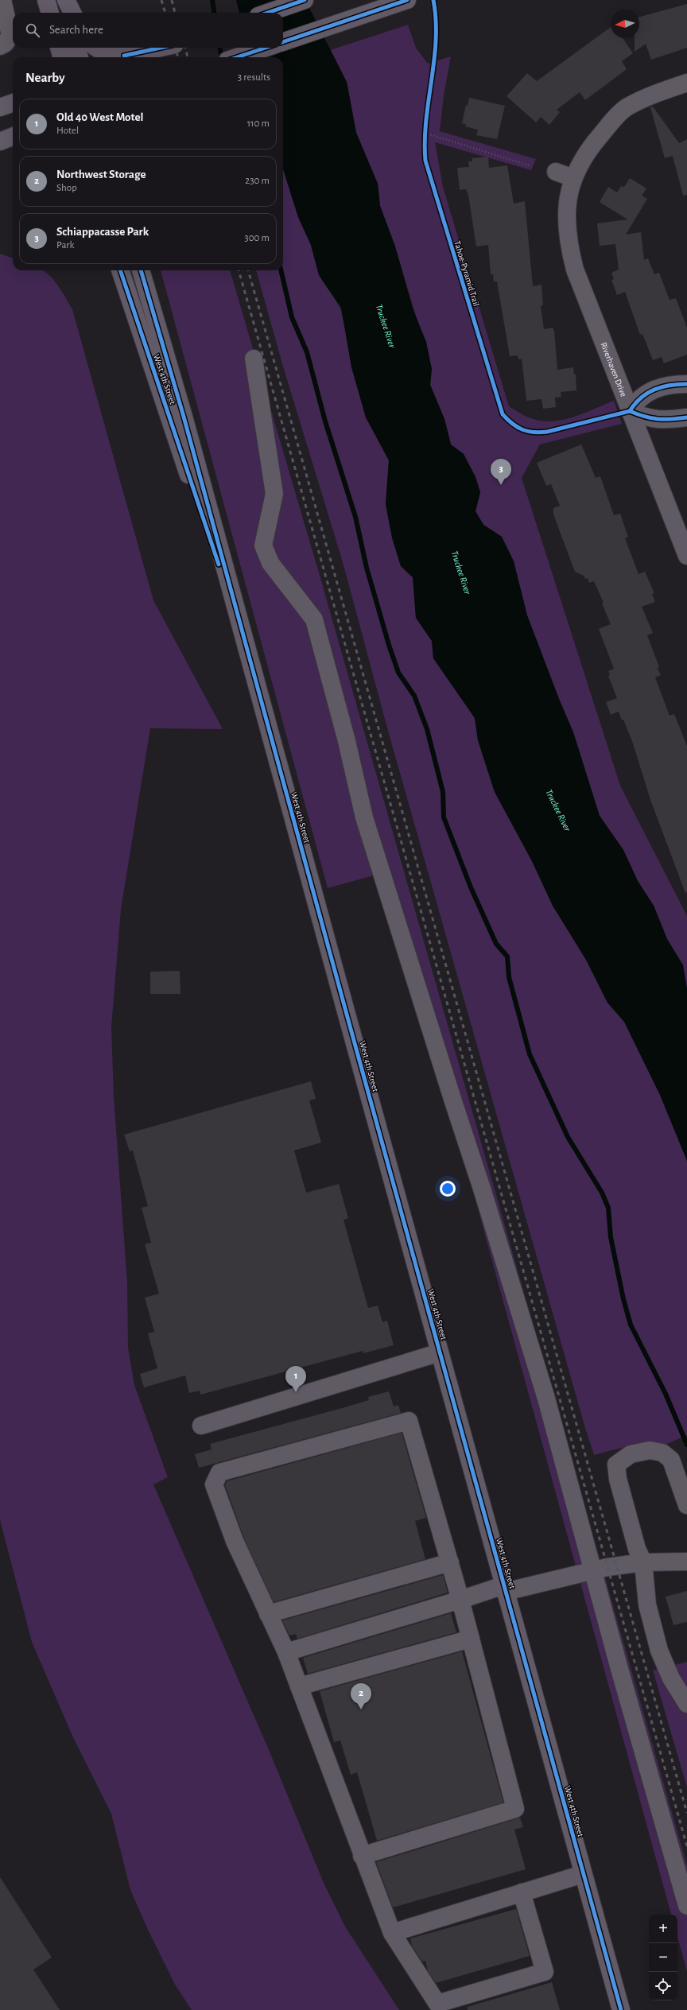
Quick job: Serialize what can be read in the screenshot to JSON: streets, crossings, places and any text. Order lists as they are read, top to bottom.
{
  "streets": {
    "main road": ["West 4th Street"],
    "street": ["Riverhaven Drive"],
    "cycle path": ["Tahoe-Pyramid Trail"]
  },
  "crossings": [
    ["Tahoe-Pyramid Trail", "Riverhaven Drive"]
  ],
  "water": ["Truckee River"],
  "north": "left",
  "page": {
    "search": "Search here",
    "heading": ["Nearby", "3 results"],
    "list": [
      {
        "mark": "1",
        "name": "Old 40 West Motel",
        "note": "Hotel",
        "value": "110 m"
      },
      {
        "mark": "2",
        "name": "Northwest Storage",
        "note": "Shop",
        "value": "230 m"
      },
      {
        "mark": "3",
        "name": "Schiappacasse Park",
        "note": "Park",
        "value": "300 m"
      }
    ],
    "pins": ["3", "1", "2"],
    "map_buttons": ["+", "−"]
  }
}
